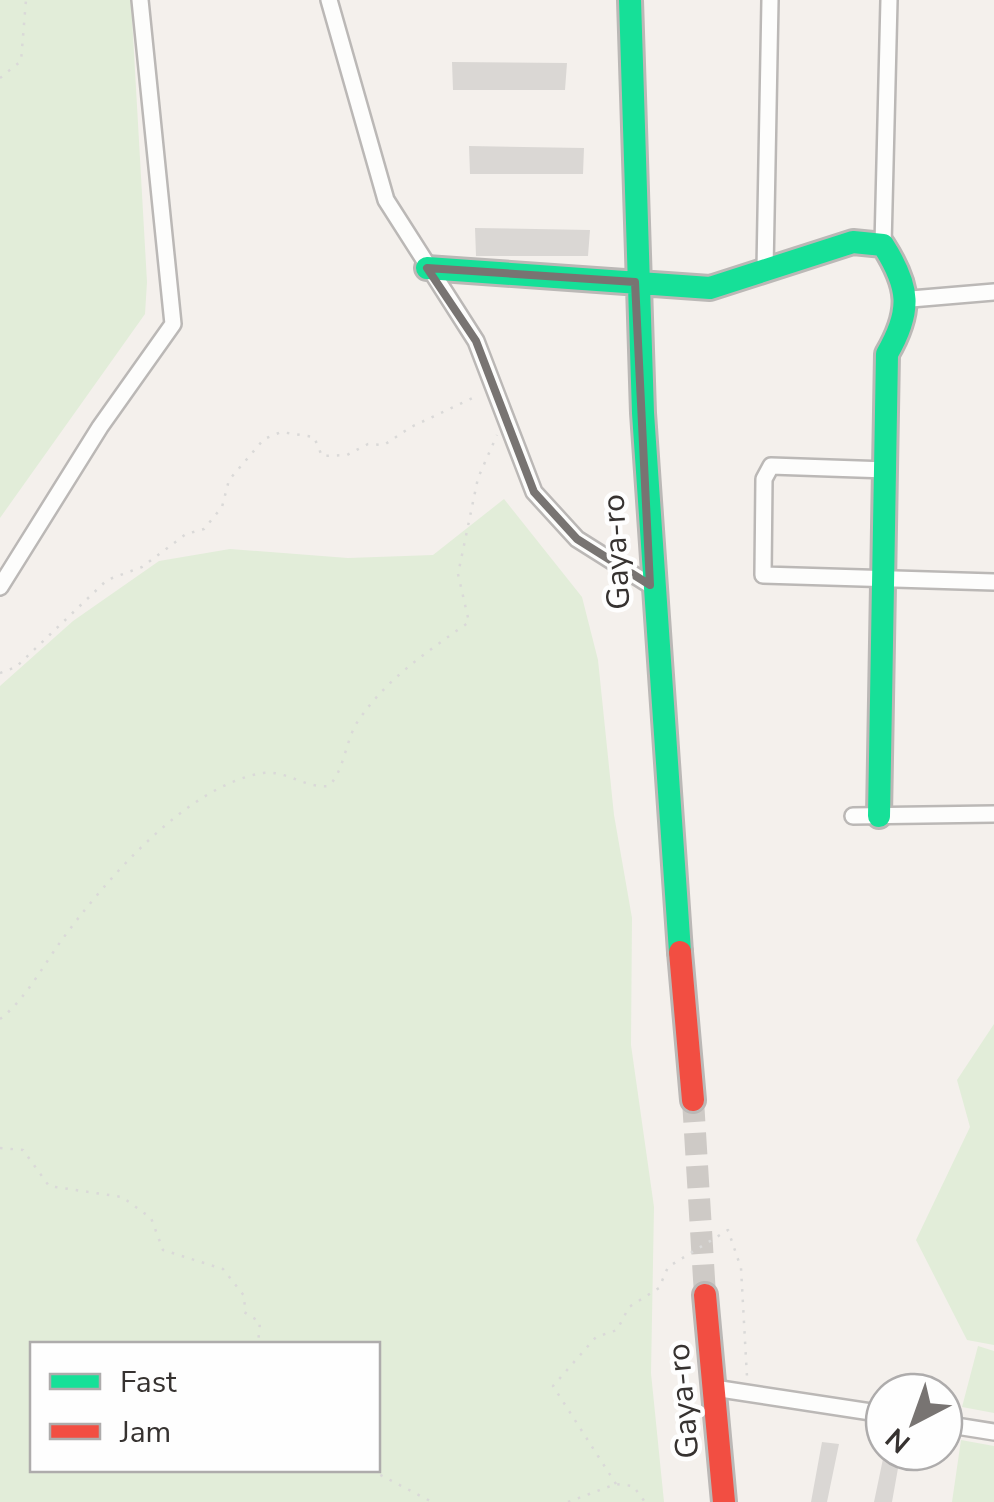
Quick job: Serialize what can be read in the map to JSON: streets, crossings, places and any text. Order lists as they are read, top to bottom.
{
  "streets": {
    "main road": ["Gaya-ro"]
  },
  "legend": ["Fast", "Jam"],
  "north": "bottom left"
}
